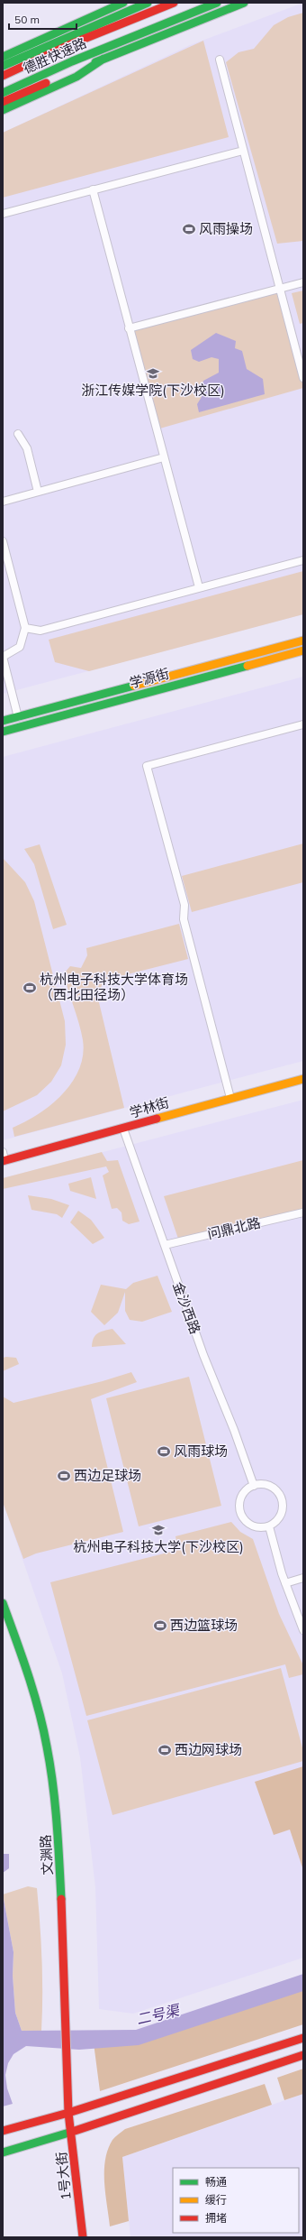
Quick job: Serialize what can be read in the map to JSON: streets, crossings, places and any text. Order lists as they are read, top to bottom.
{
  "streets": {
    "main road": [
      "德胜快速路",
      "学源街",
      "学林街",
      "文渊路",
      "1号大街"
    ],
    "street": ["问鼎北路", "金沙西路"]
  },
  "crossings": [
    ["学林街", "金沙西路"],
    ["问鼎北路", "金沙西路"],
    ["文渊路", "1号大街"]
  ],
  "water": ["二号渠"],
  "places": {
    "sports": [
      "风雨操场",
      "杭州电子科技大学体育场 （西北田径场）",
      "风雨球场",
      "西边足球场",
      "西边篮球场",
      "西边网球场"
    ],
    "school or university": ["浙江传媒学院(下沙校区)", "杭州电子科技大学(下沙校区)"]
  },
  "legend": ["畅通", "缓行", "拥堵"],
  "scale_bar": "50 m"
}
